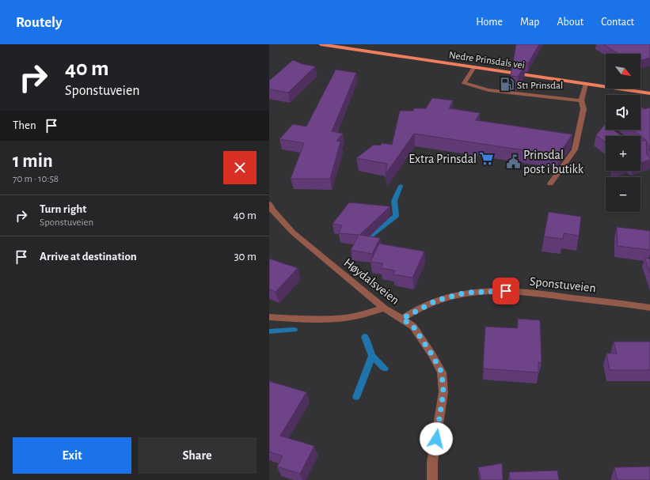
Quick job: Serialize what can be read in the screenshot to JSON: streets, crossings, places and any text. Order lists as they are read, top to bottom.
{
  "streets": {
    "main road": ["Nedre Prinsdals vei"],
    "street": ["Høydalsveien", "Sponstuveien"]
  },
  "crossings": [
    ["Høydalsveien", "Sponstuveien"]
  ],
  "places": {
    "fuel station": ["St1 Prinsdal"],
    "supermarket": ["Extra Prinsdal"],
    "public building": ["Prinsdal post i butikk"]
  },
  "north": "bottom right",
  "page": {
    "header": "Routely",
    "nav": [
      "Home",
      "Map",
      "About",
      "Contact"
    ],
    "turn": ["40 m", "Sponstuveien"],
    "map_buttons": ["+", "−"],
    "then": "Then",
    "heading": ["1 min", "70 m · 10:58"],
    "list": [
      {
        "name": "Turn right",
        "note": "Sponstuveien",
        "value": "40 m"
      },
      {
        "name": "Arrive at destination",
        "value": "30 m"
      }
    ],
    "buttons": ["Exit", "Share"]
  }
}
